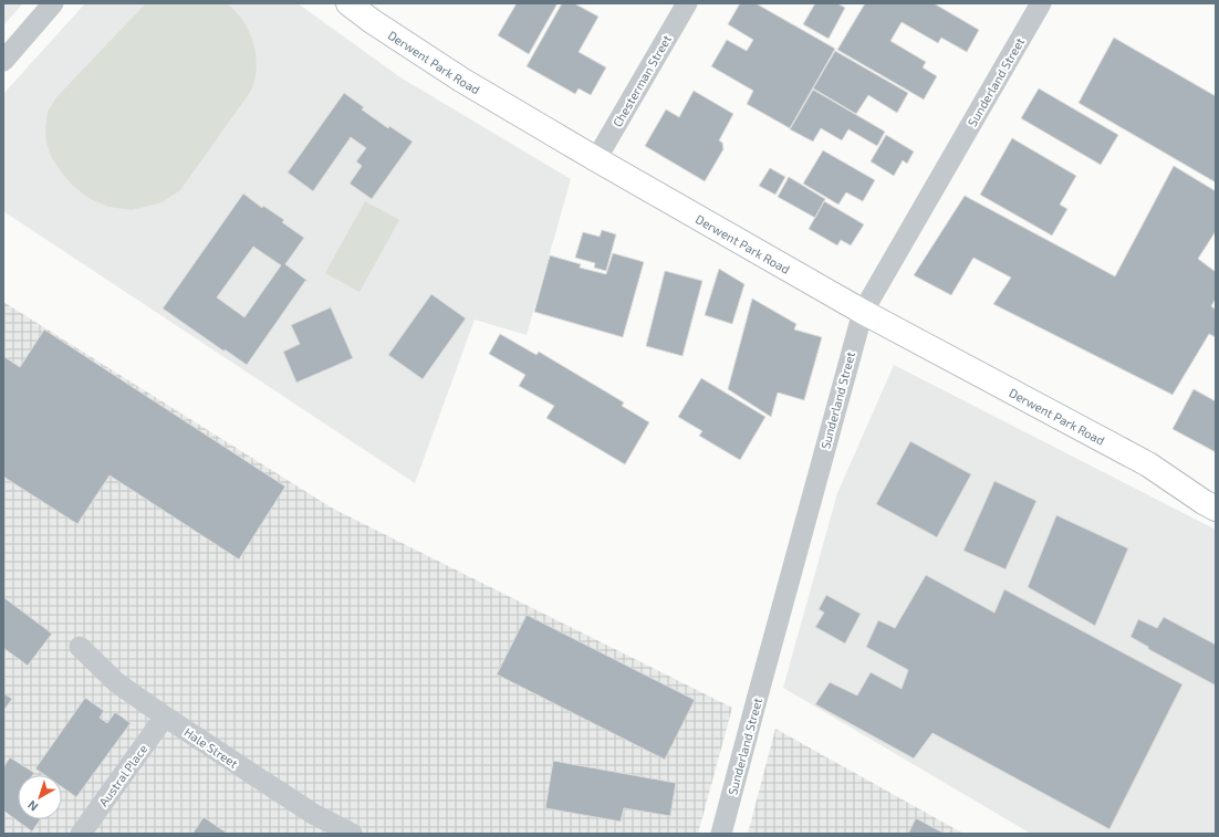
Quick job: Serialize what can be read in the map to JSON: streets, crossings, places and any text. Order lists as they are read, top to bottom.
{
  "streets": {
    "street": [
      "Derwent Park Road",
      "Chesterman Street",
      "Sunderland Street",
      "Hale Street",
      "Austral Place"
    ]
  },
  "crossings": [
    ["Derwent Park Road", "Chesterman Street"],
    ["Derwent Park Road", "Sunderland Street"],
    ["Hale Street", "Austral Place"]
  ],
  "north": "bottom left"
}
